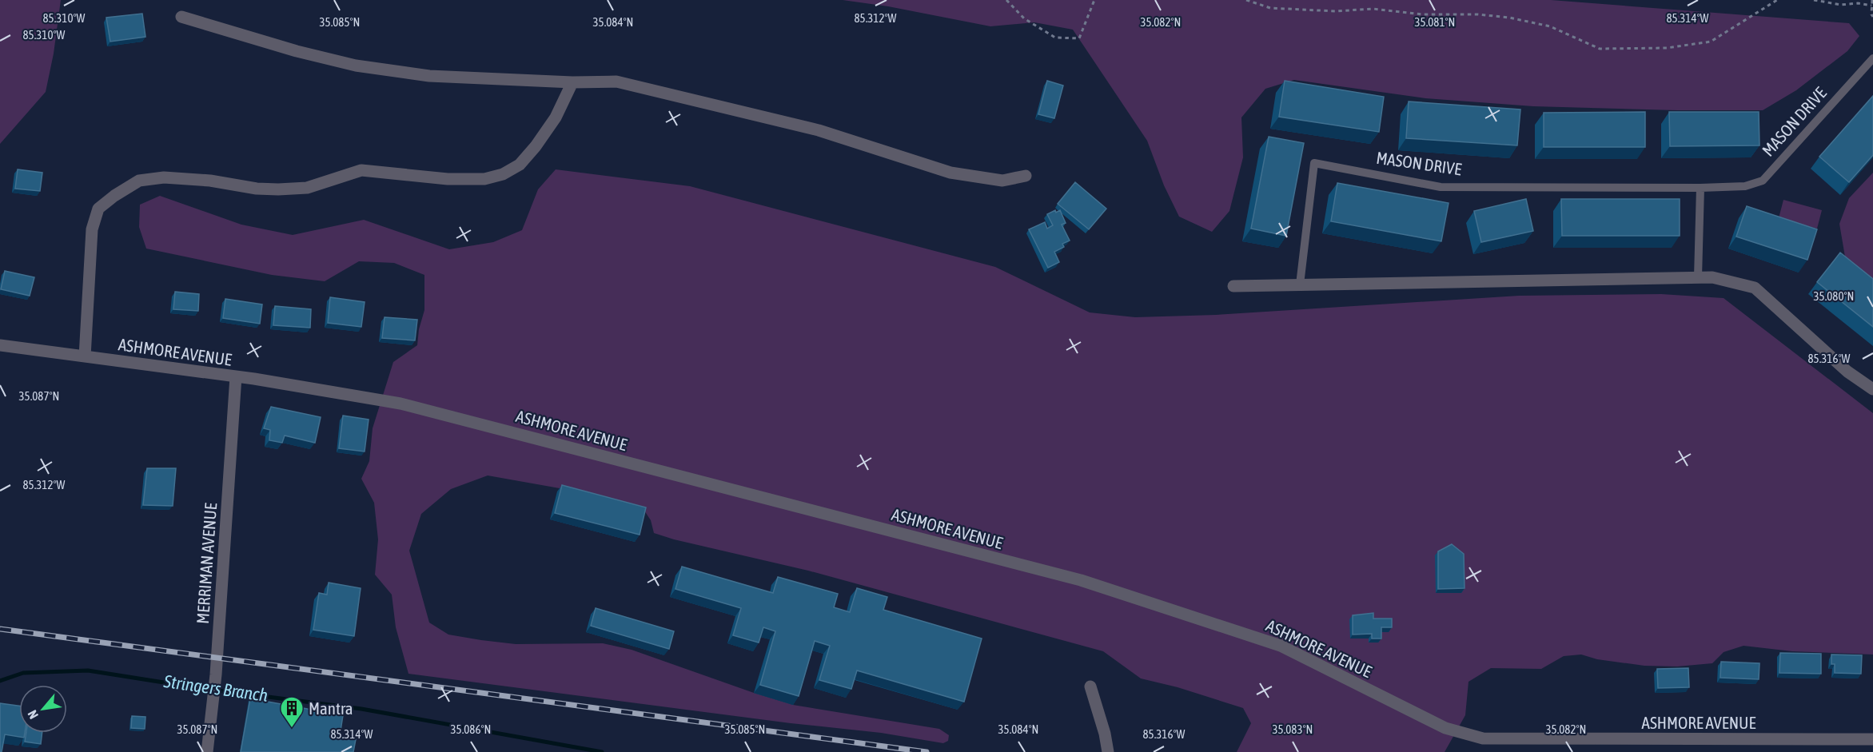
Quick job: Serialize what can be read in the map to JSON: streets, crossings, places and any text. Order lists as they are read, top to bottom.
{
  "streets": {
    "street": ["ASHMORE AVENUE", "MERRIMAN AVENUE"],
    "lane": ["MASON DRIVE"]
  },
  "crossings": [
    ["ASHMORE AVENUE", "MERRIMAN AVENUE"]
  ],
  "water": ["Stringers Branch"],
  "places": {
    "building": ["Mantra"]
  },
  "north": "bottom left",
  "coordinates": [
    "85.310°W",
    "85.312°W",
    "85.314°W",
    "35.085°N",
    "35.084°N",
    "35.082°N",
    "35.081°N",
    "35.080°N",
    "85.316°W",
    "35.087°N",
    "35.086°N",
    "35.083°N"
  ]
}
